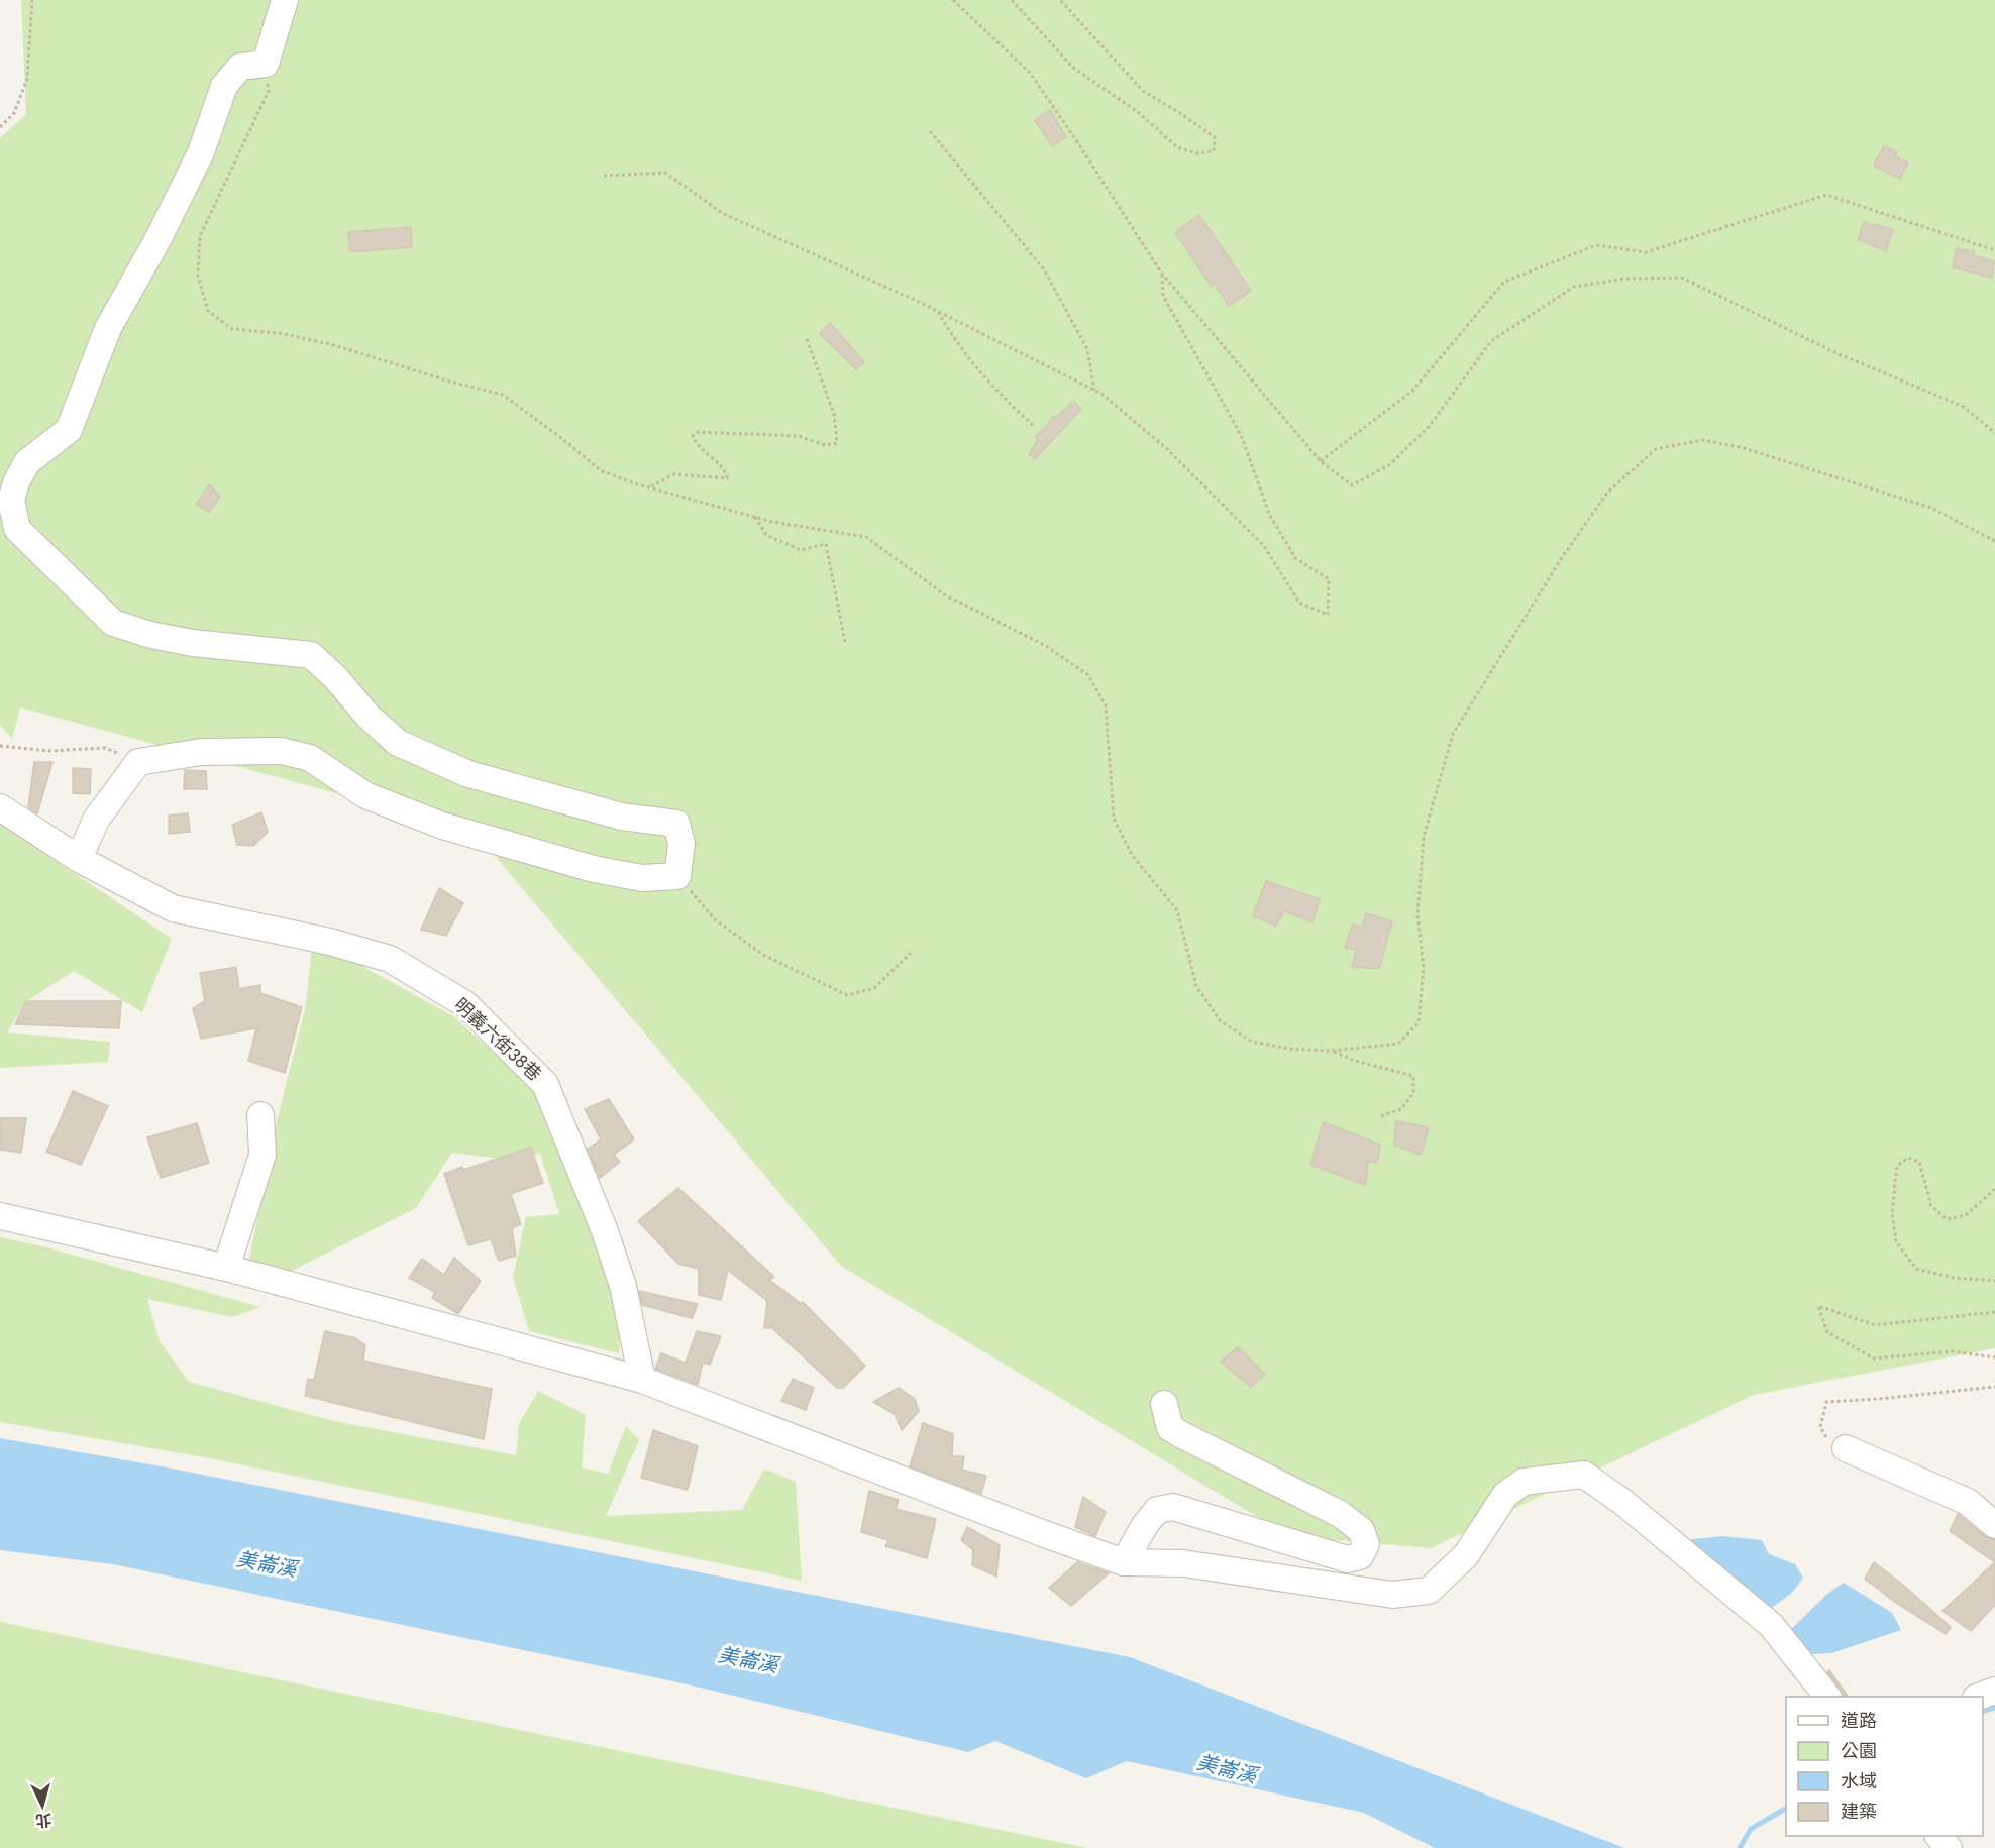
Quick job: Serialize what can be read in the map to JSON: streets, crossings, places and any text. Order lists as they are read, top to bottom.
{
  "streets": {
    "street": ["明義六街38巷"]
  },
  "water": ["美崙溪"],
  "legend": [
    "道路",
    "公園",
    "水域",
    "建築"
  ],
  "north": "bottom"
}
